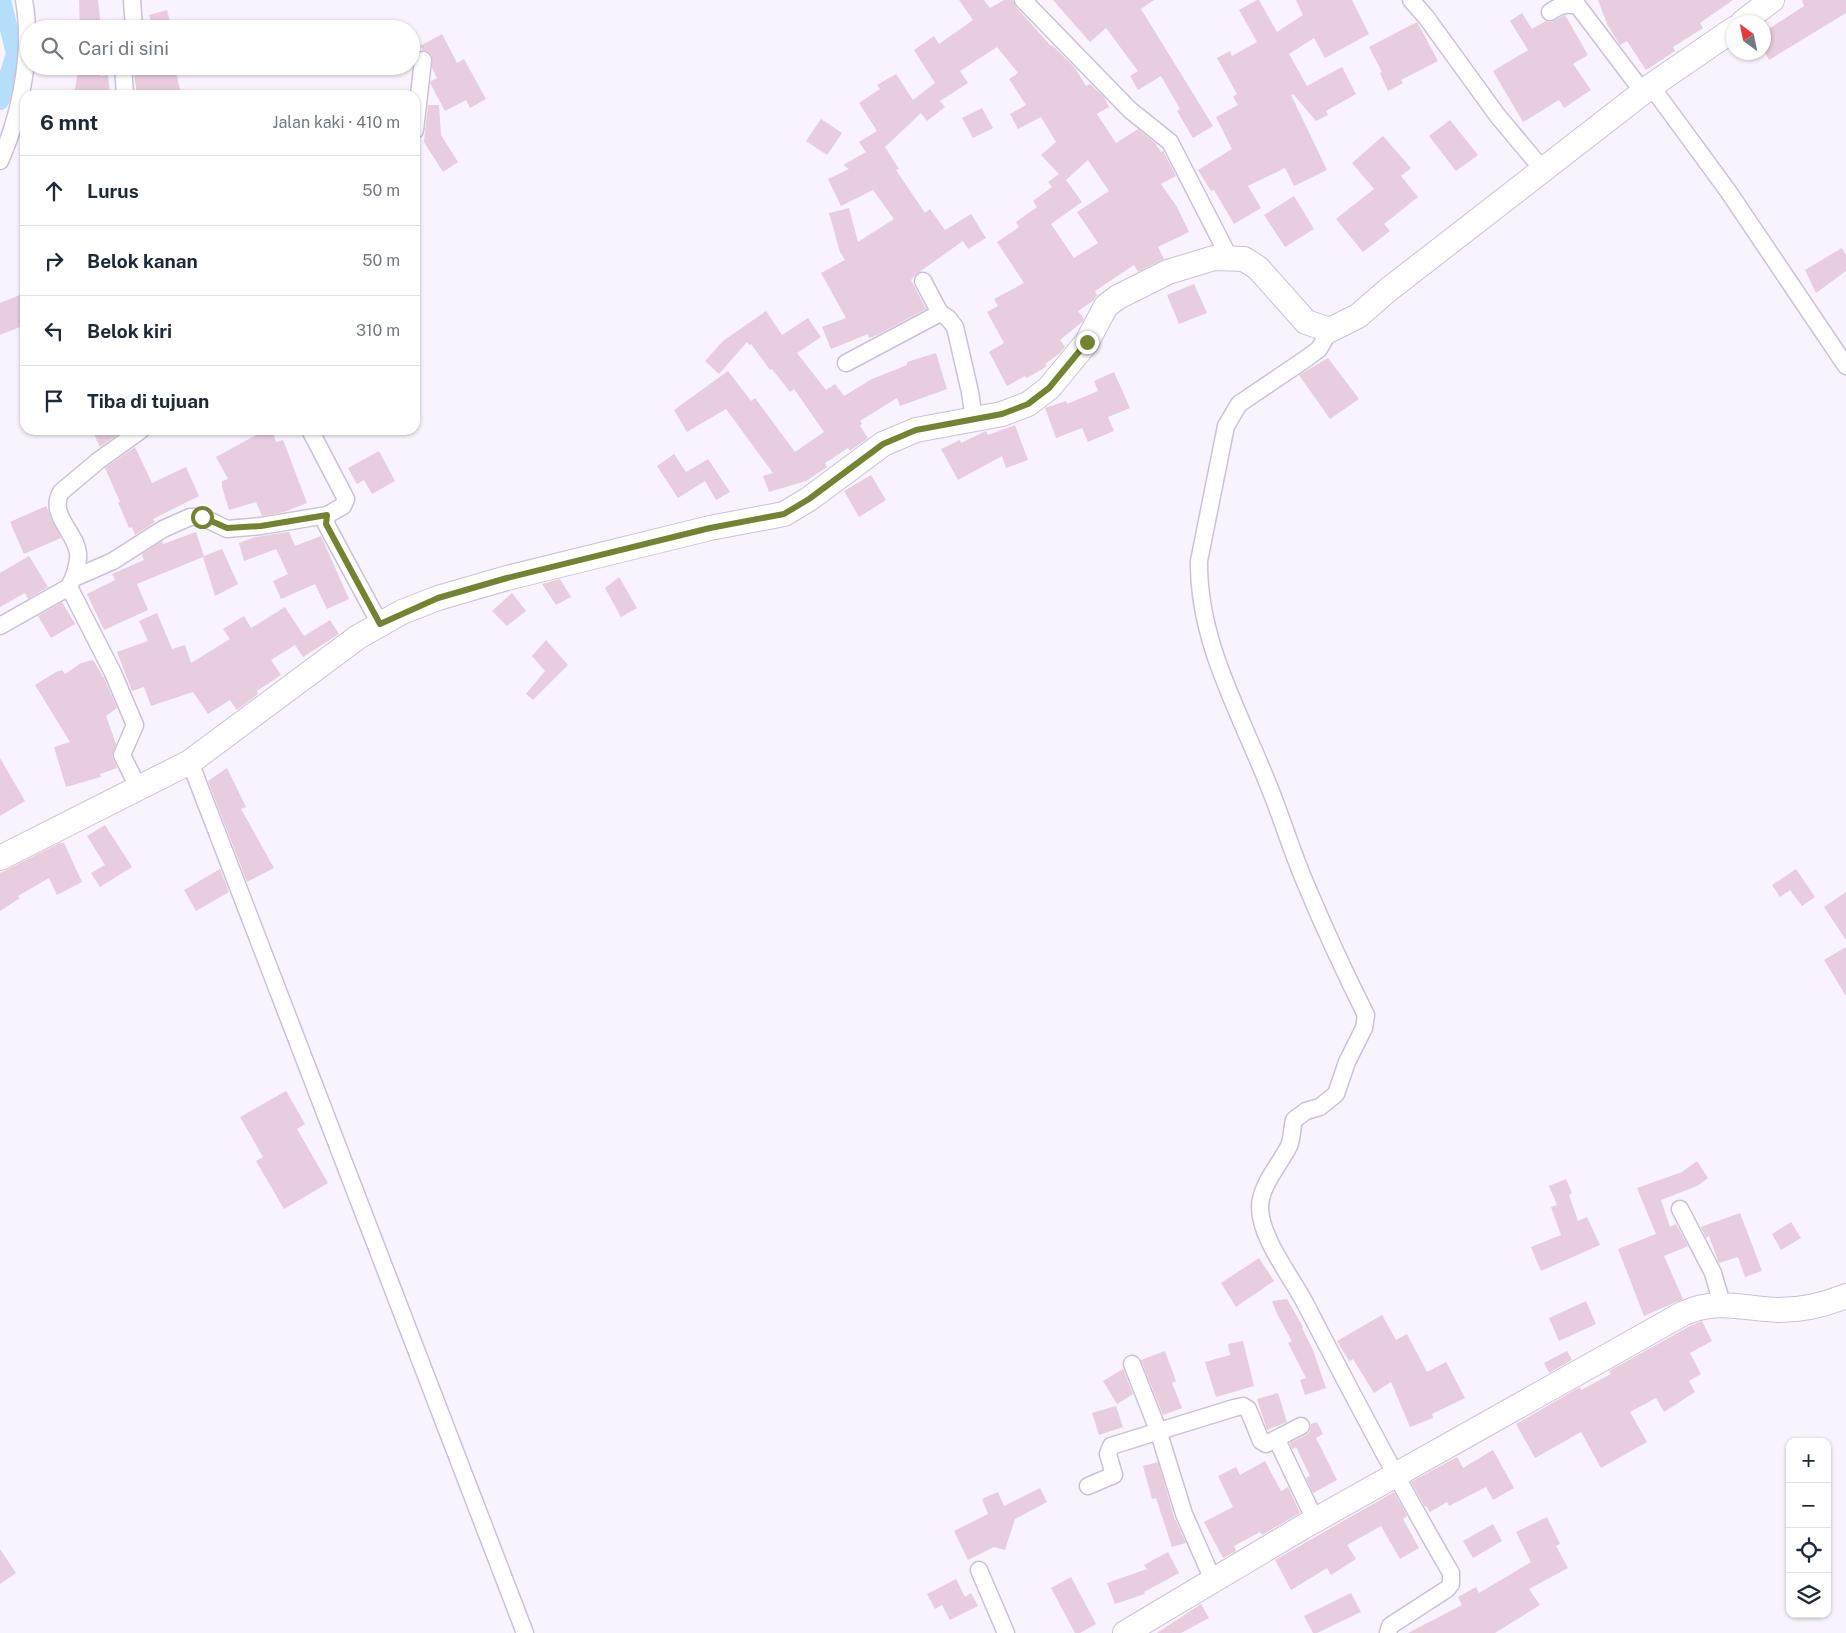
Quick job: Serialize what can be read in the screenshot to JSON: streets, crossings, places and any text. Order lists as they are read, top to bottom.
{
  "north": "top left",
  "page": {
    "search": "Cari di sini",
    "heading": ["6 mnt", "Jalan kaki · 410 m"],
    "list": [
      ["Lurus", "50 m"],
      ["Belok kanan", "50 m"],
      ["Belok kiri", "310 m"],
      "Tiba di tujuan"
    ],
    "map_buttons": ["+", "−"]
  }
}
